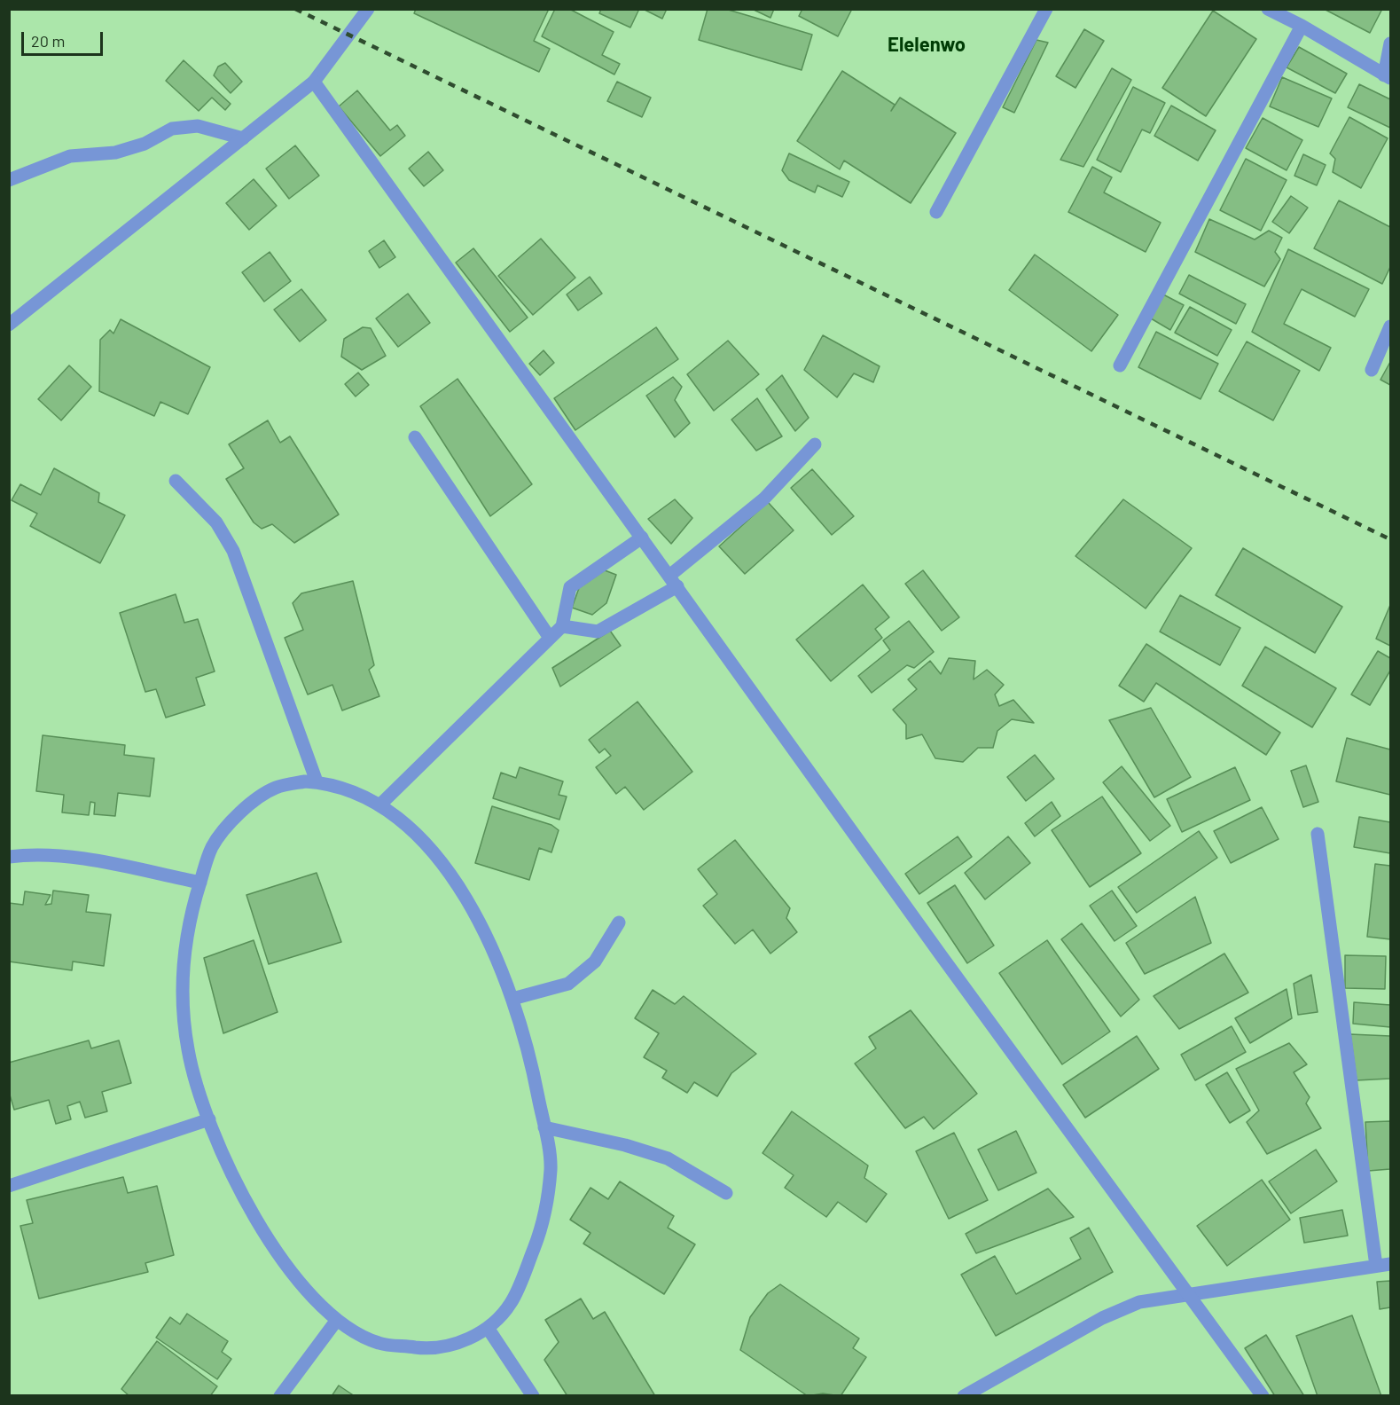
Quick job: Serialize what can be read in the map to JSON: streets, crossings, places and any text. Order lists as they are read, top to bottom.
{
  "districts": ["Elelenwo"],
  "scale_bar": "20 m"
}
